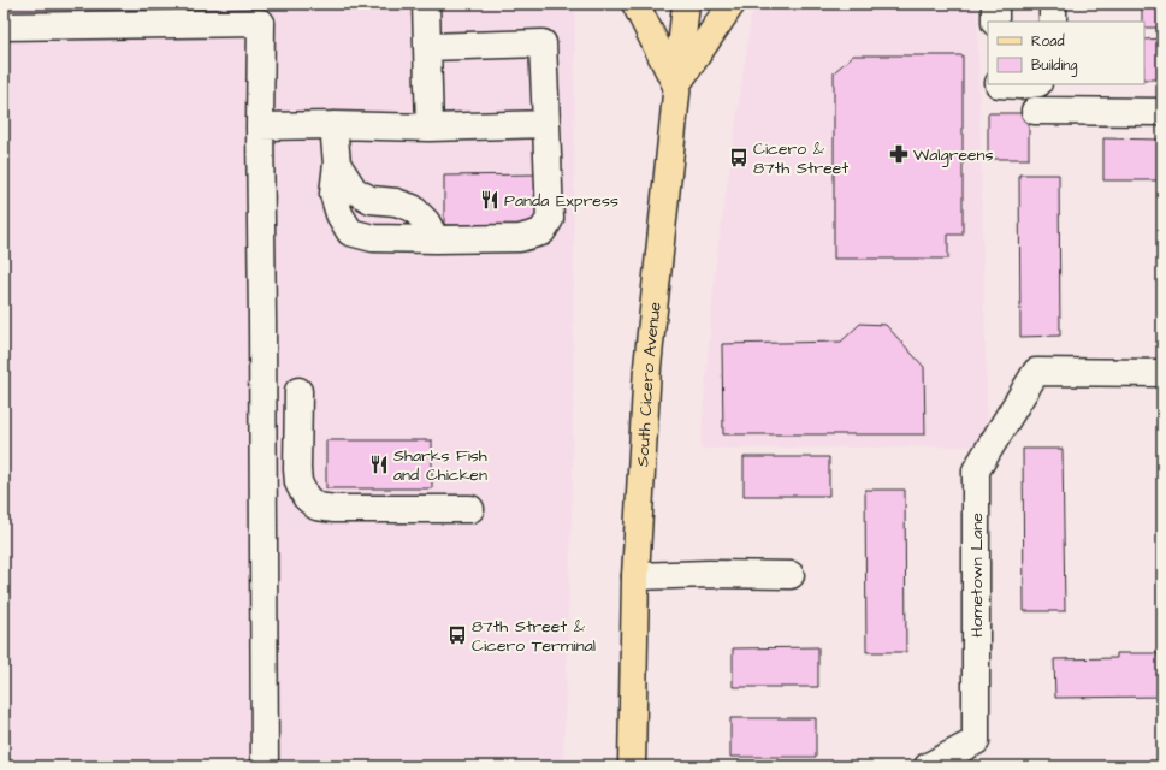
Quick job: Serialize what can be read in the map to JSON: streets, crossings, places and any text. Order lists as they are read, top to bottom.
{
  "streets": {
    "main road": ["South Cicero Avenue"],
    "street": ["Hometown Lane"]
  },
  "places": {
    "pharmacy": ["Walgreens"],
    "bus stop": ["Cicero & 87th Street", "87th Street & Cicero Terminal"],
    "restaurant": ["Panda Express", "Sharks Fish and Chicken"]
  },
  "legend": ["Road", "Building"]
}
